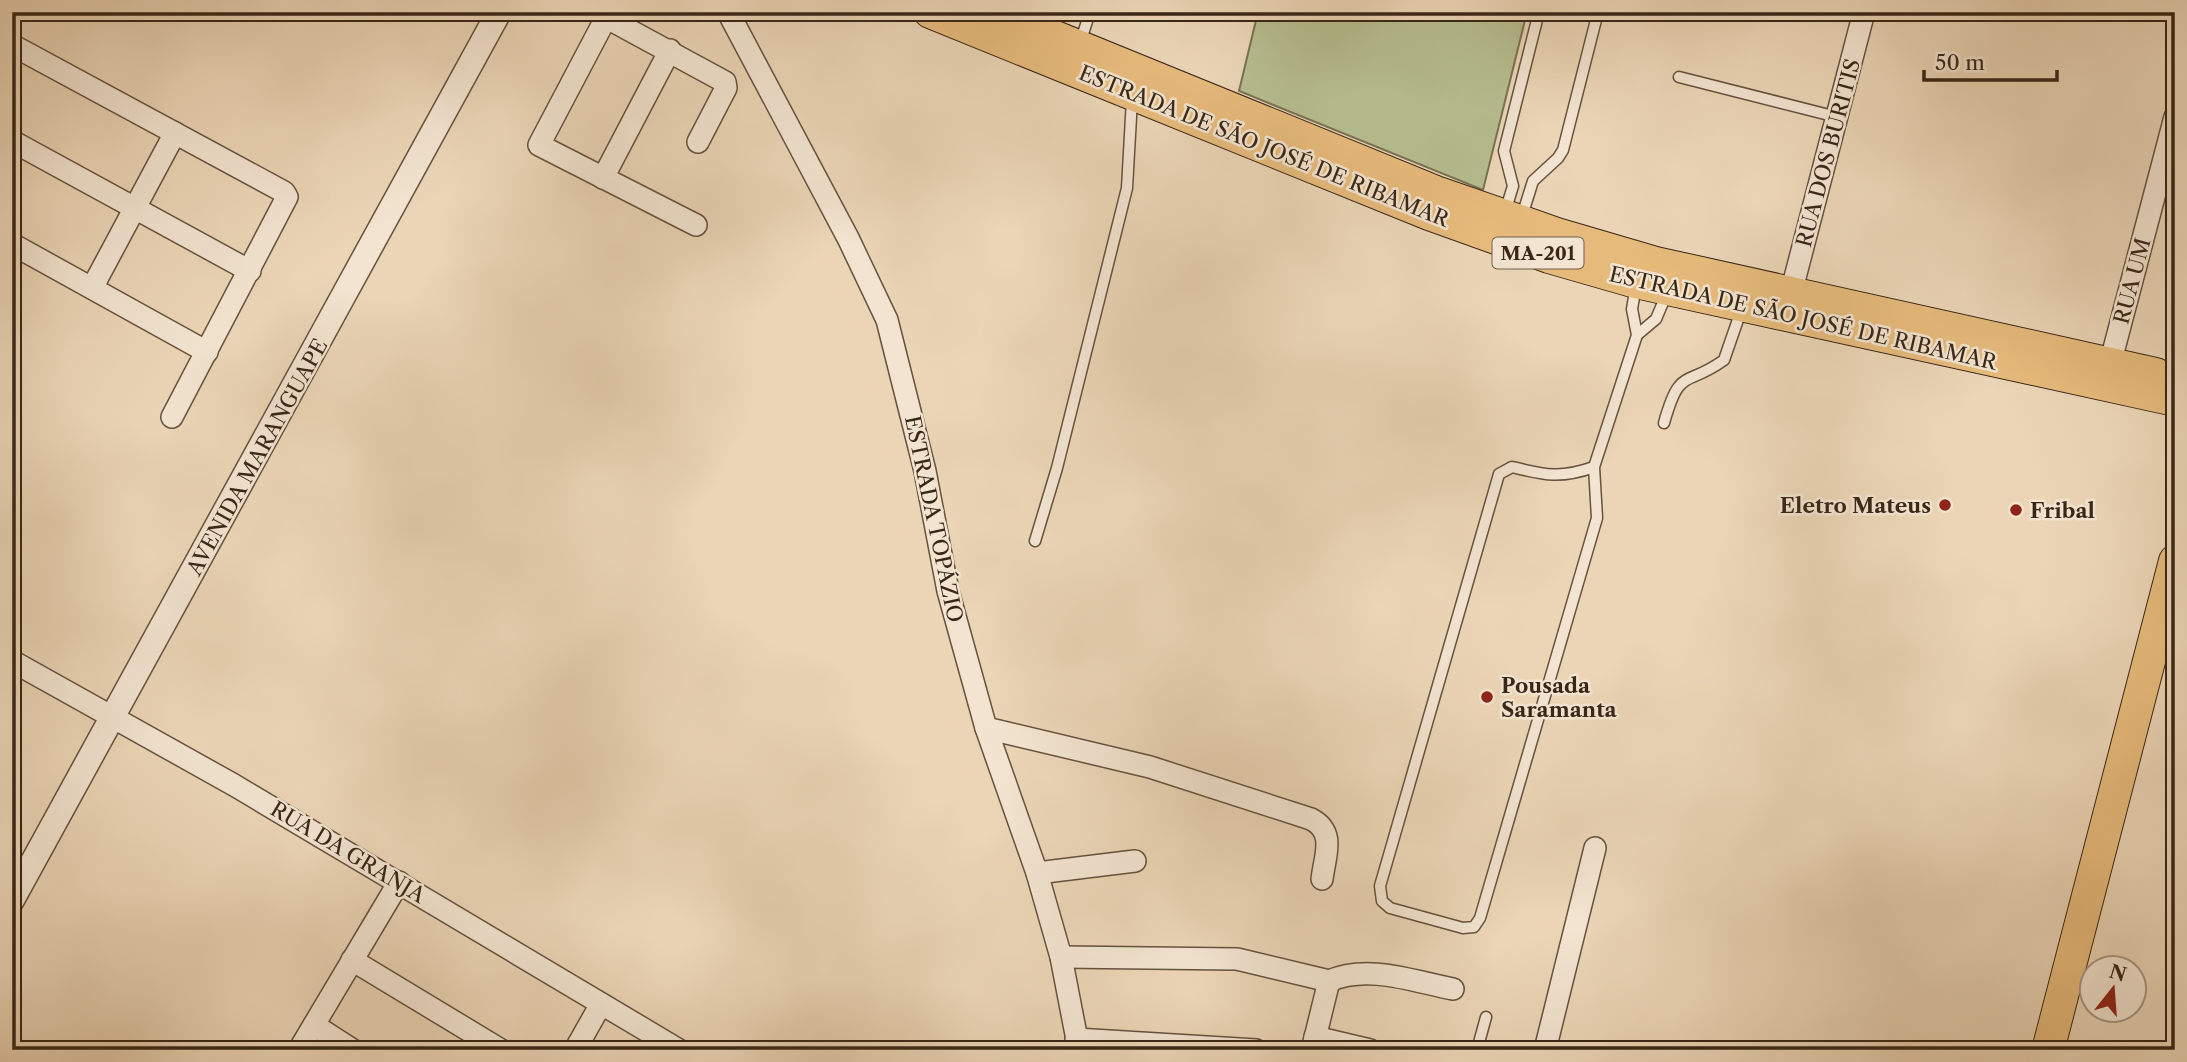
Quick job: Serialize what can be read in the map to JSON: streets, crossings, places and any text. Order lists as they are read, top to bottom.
{
  "streets": {
    "main road": ["ESTRADA DE SÃO JOSÉ DE RIBAMAR", "MA-201"],
    "street": [
      "RUA DOS BURITIS",
      "RUA UM",
      "AVENIDA MARANGUAPE",
      "ESTRADA TOPÁZIO",
      "RUA DA GRANJA"
    ]
  },
  "crossings": [
    ["ESTRADA DE SÃO JOSÉ DE RIBAMAR", "RUA DOS BURITIS"],
    ["ESTRADA DE SÃO JOSÉ DE RIBAMAR", "RUA UM"],
    ["AVENIDA MARANGUAPE", "RUA DA GRANJA"]
  ],
  "places": ["Eletro Mateus", "Fribal", "Pousada Saramanta"],
  "scale_bar": "50 m",
  "north": "top"
}
